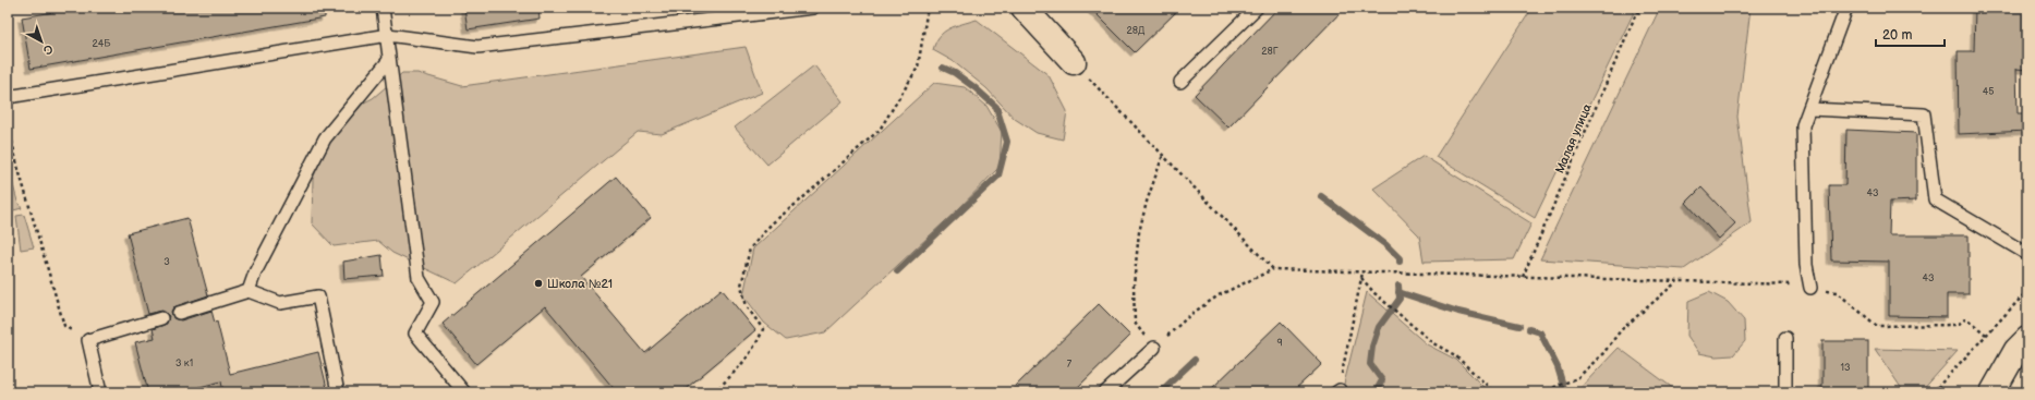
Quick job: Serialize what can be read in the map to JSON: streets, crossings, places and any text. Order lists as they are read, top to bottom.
{
  "streets": {
    "path": ["Малая улица"]
  },
  "places": ["Школа №21"],
  "house_numbers": [
    "28Д",
    "24Б",
    "28Г",
    "45",
    "43",
    "3",
    "43",
    "9",
    "3 к1",
    "7",
    "13"
  ],
  "scale_bar": "20 m",
  "north": "bottom right"
}
